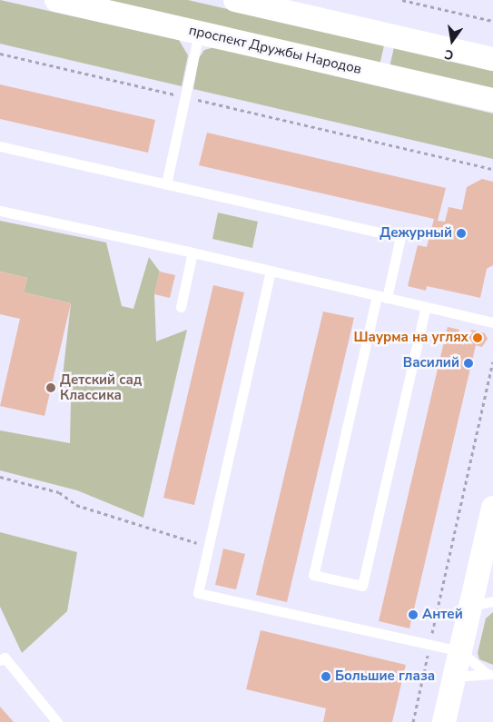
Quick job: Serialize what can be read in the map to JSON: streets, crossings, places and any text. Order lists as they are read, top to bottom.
{
  "streets": {
    "street": ["проспект Дружбы Народов"]
  },
  "places": [
    "Дежурный",
    "Шаурма на углях",
    "Василий",
    "Детский сад Классика",
    "Антей",
    "Большие глаза"
  ],
  "north": "bottom"
}
